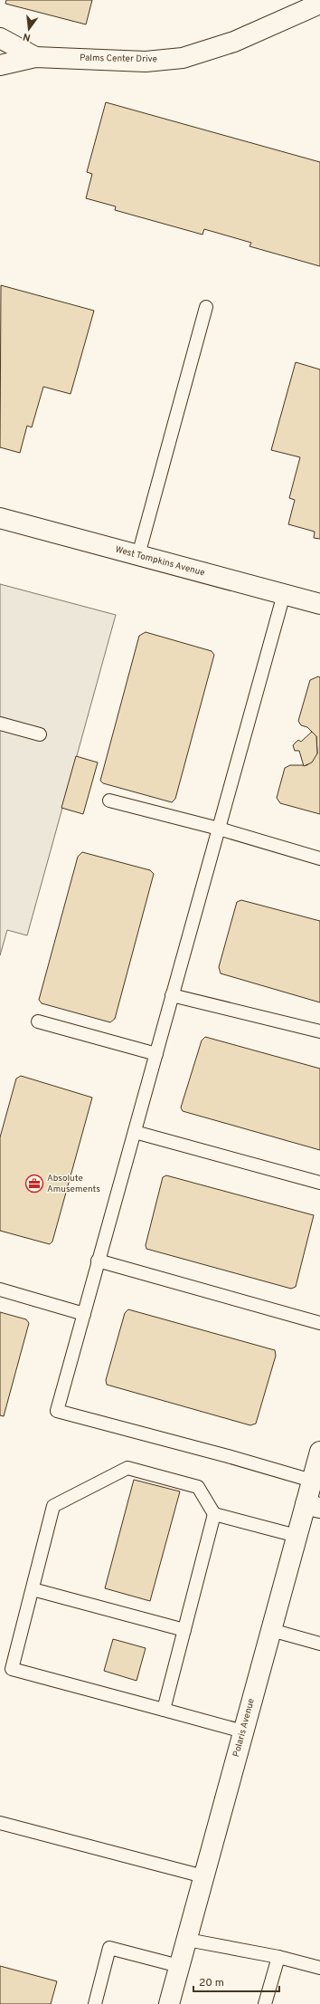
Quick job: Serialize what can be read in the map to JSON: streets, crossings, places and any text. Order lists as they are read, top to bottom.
{
  "streets": {
    "street": ["Palms Center Drive", "West Tompkins Avenue", "Polaris Avenue"]
  },
  "places": {
    "office": ["Absolute Amusements"]
  },
  "scale_bar": "20 m",
  "north": "bottom"
}
